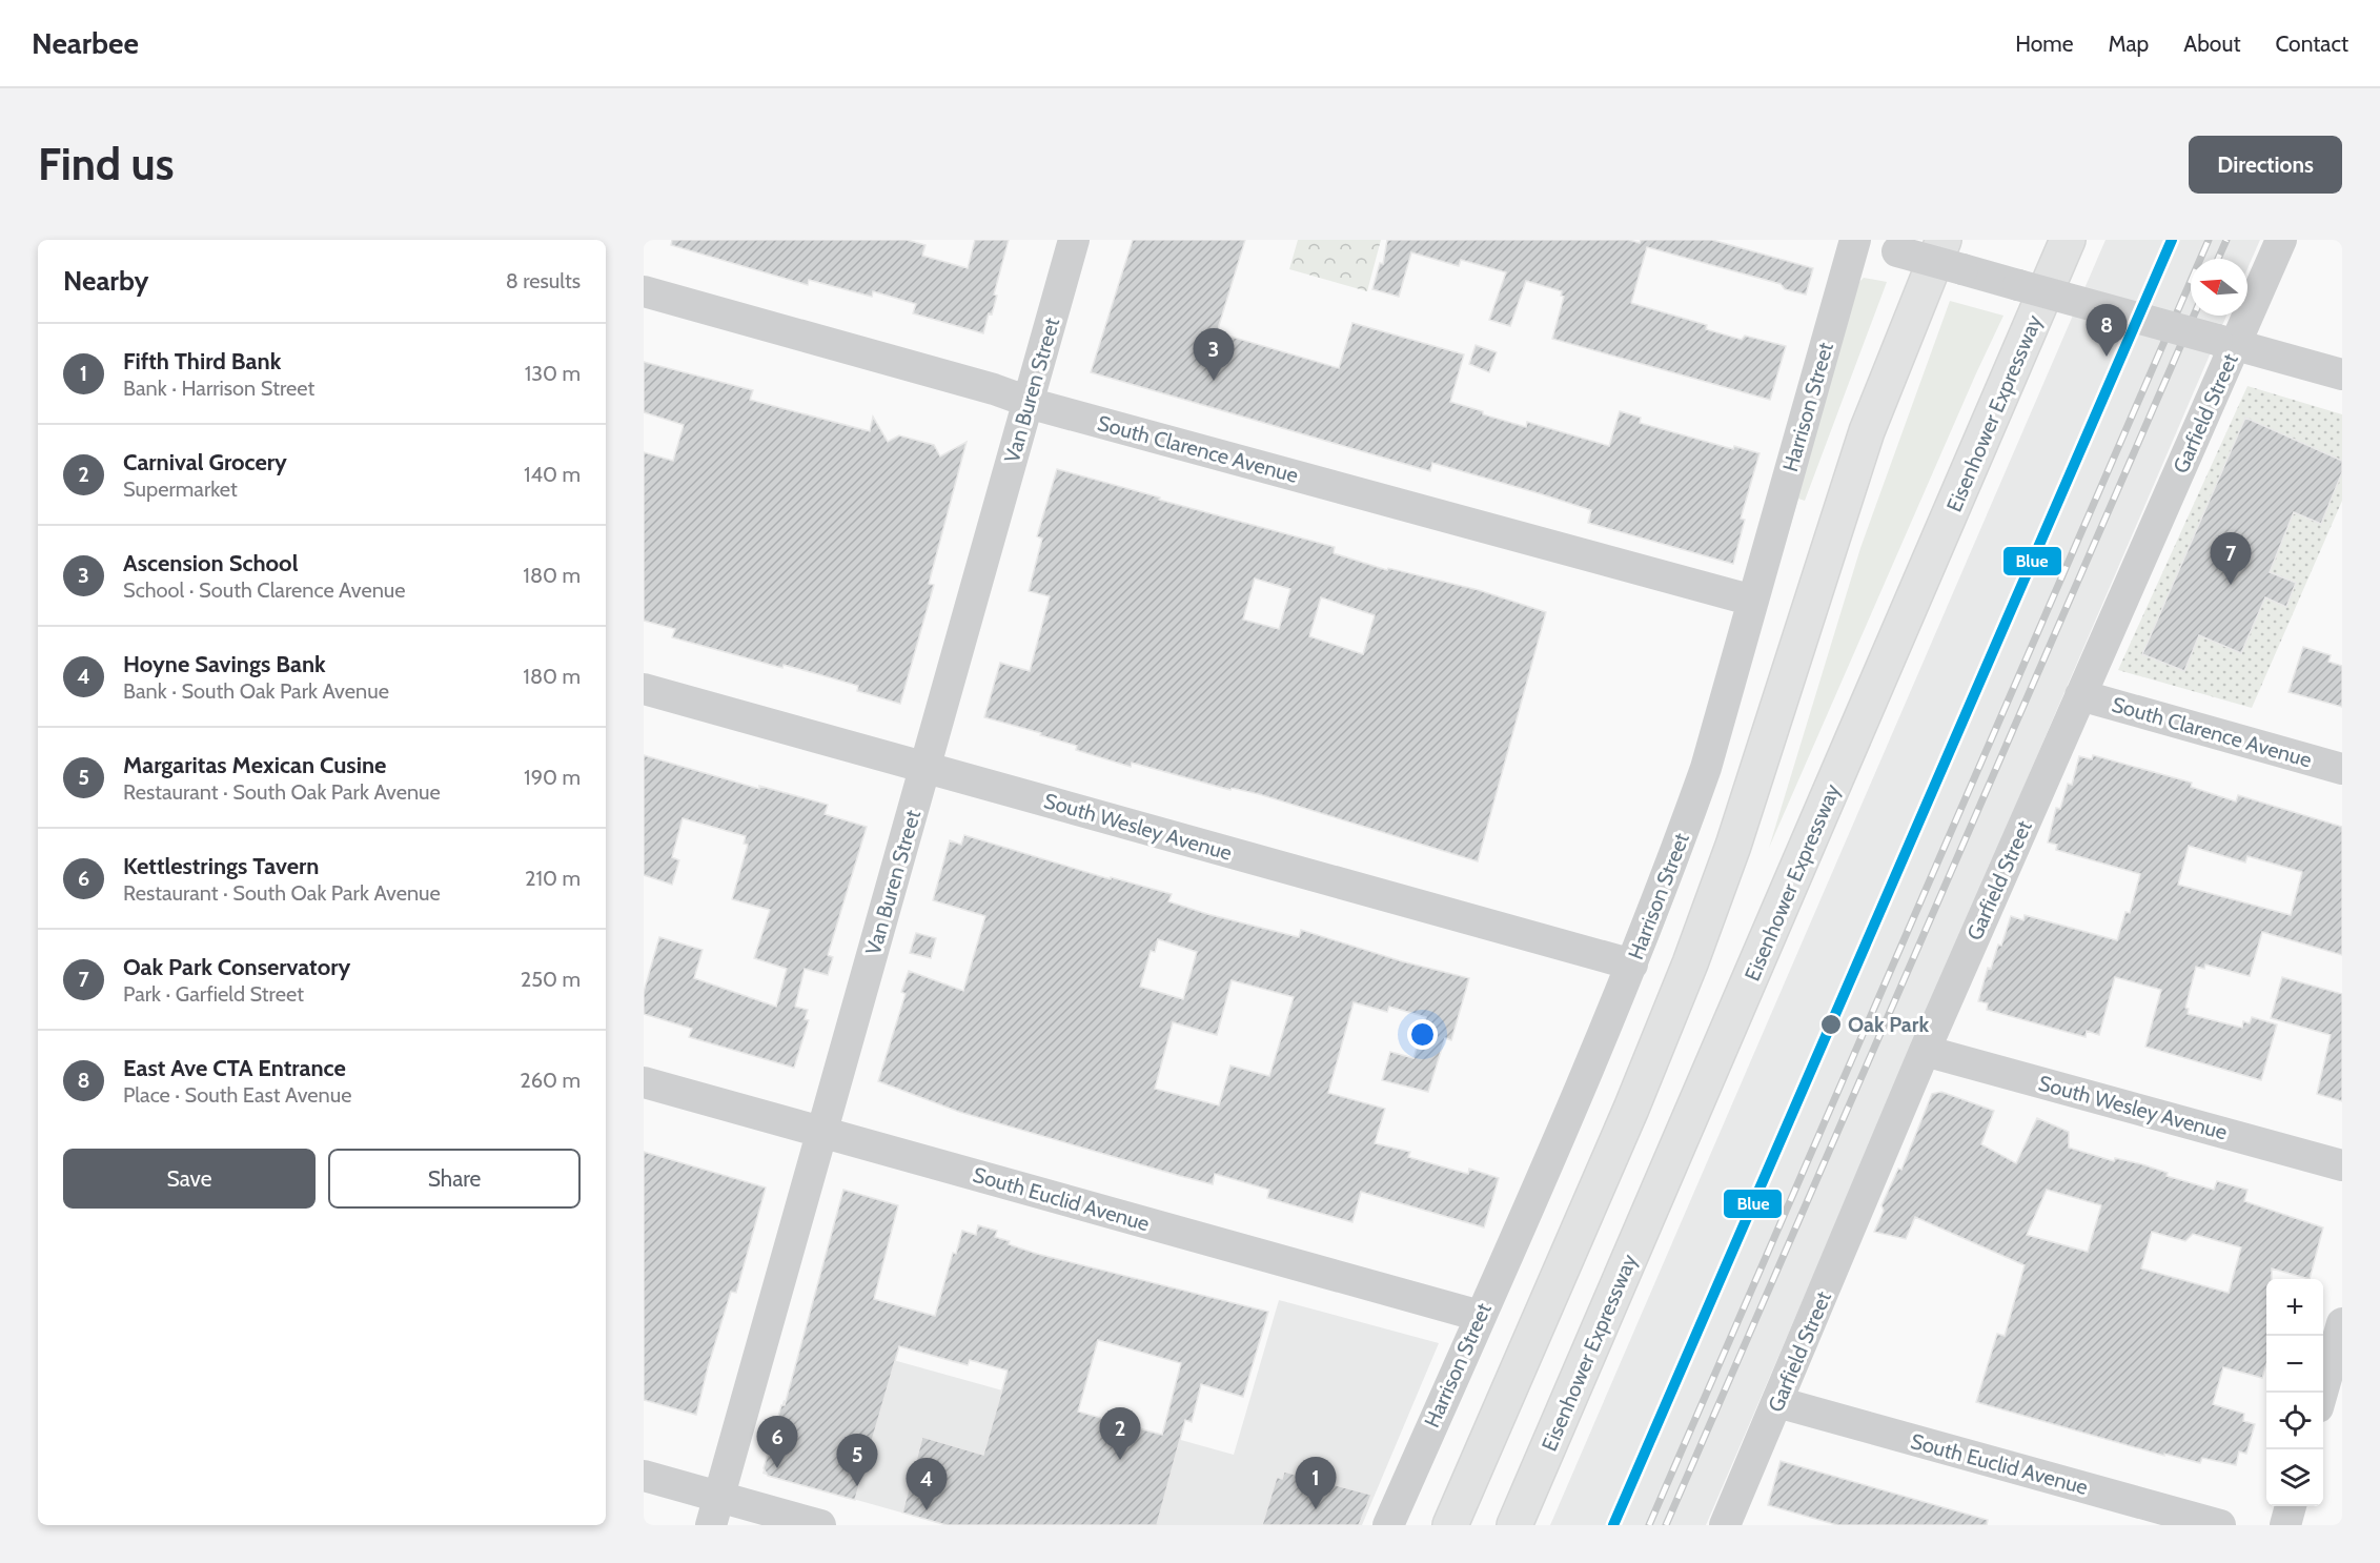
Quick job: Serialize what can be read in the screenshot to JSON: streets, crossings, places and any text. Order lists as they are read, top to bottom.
{
  "streets": {
    "highway": ["Eisenhower Expressway"],
    "street": [
      "Van Buren Street",
      "Harrison Street",
      "Garfield Street",
      "South Clarence Avenue",
      "South Wesley Avenue",
      "South Euclid Avenue"
    ]
  },
  "crossings": [
    ["Van Buren Street", "South Clarence Avenue"],
    ["Van Buren Street", "South Wesley Avenue"],
    ["Van Buren Street", "South Euclid Avenue"],
    ["Harrison Street", "South Clarence Avenue"],
    ["Harrison Street", "South Wesley Avenue"],
    ["Harrison Street", "South Euclid Avenue"],
    ["Garfield Street", "South Clarence Avenue"],
    ["Garfield Street", "South Wesley Avenue"],
    ["Garfield Street", "South Euclid Avenue"]
  ],
  "places": ["Oak Park"],
  "lines": ["transit line Blue"],
  "north": "left",
  "page": {
    "header": "Nearbee",
    "nav": [
      "Home",
      "Map",
      "About",
      "Contact"
    ],
    "buttons": [
      "Directions",
      ["Save", "Share"]
    ],
    "title": "Find us",
    "heading": ["Nearby", "8 results"],
    "pins": [
      "8",
      "3",
      "7",
      "2",
      "6",
      "5",
      "1",
      "4"
    ],
    "list": [
      {
        "mark": "1",
        "name": "Fifth Third Bank",
        "note": "Bank · Harrison Street",
        "value": "130 m"
      },
      {
        "mark": "2",
        "name": "Carnival Grocery",
        "note": "Supermarket",
        "value": "140 m"
      },
      {
        "mark": "3",
        "name": "Ascension School",
        "note": "School · South Clarence Avenue",
        "value": "180 m"
      },
      {
        "mark": "4",
        "name": "Hoyne Savings Bank",
        "note": "Bank · South Oak Park Avenue",
        "value": "180 m"
      },
      {
        "mark": "5",
        "name": "Margaritas Mexican Cusine",
        "note": "Restaurant · South Oak Park Avenue",
        "value": "190 m"
      },
      {
        "mark": "6",
        "name": "Kettlestrings Tavern",
        "note": "Restaurant · South Oak Park Avenue",
        "value": "210 m"
      },
      {
        "mark": "7",
        "name": "Oak Park Conservatory",
        "note": "Park · Garfield Street",
        "value": "250 m"
      },
      {
        "mark": "8",
        "name": "East Ave CTA Entrance",
        "note": "Place · South East Avenue",
        "value": "260 m"
      }
    ],
    "map_buttons": ["+", "−"]
  }
}
